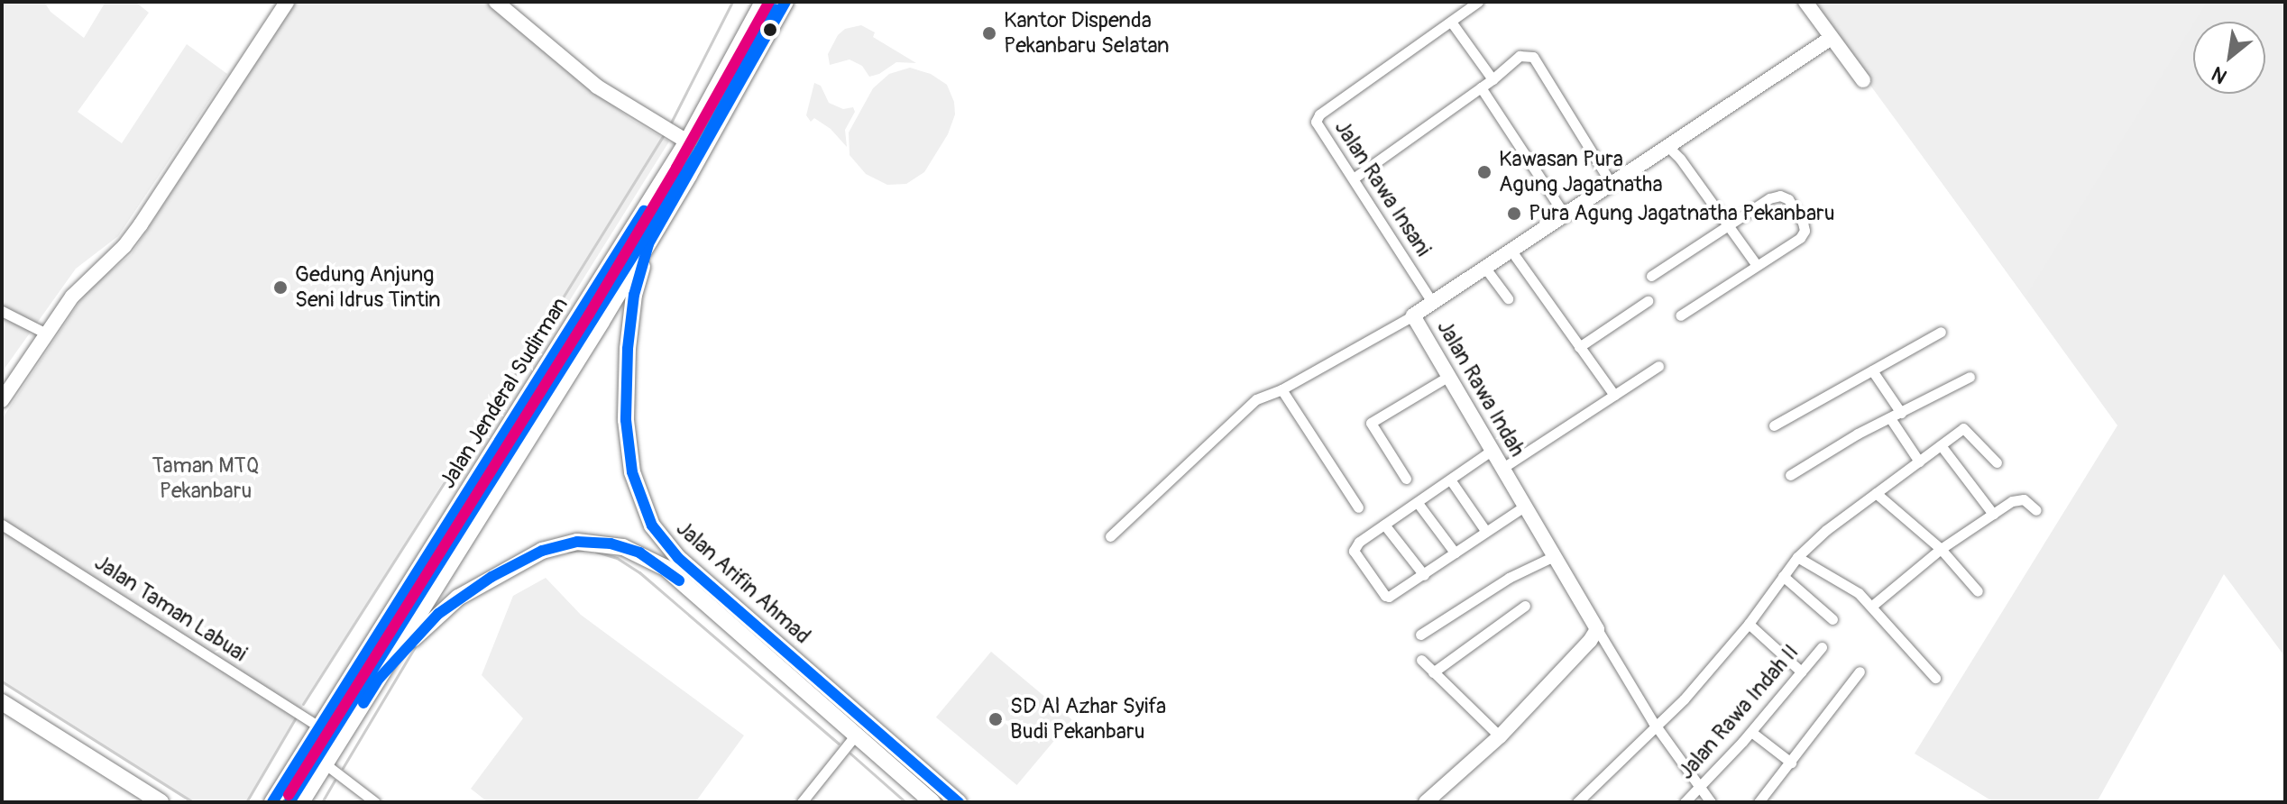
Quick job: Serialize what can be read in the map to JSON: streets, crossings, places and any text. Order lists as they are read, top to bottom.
{
  "streets": {
    "main road": ["Jalan Jenderal Sudirman", "Jalan Arifin Ahmad"],
    "street": [
      "Jalan Rawa Insani",
      "Jalan Rawa Indah",
      "Jalan Taman Labuai",
      "Jalan Rawa Indah II"
    ]
  },
  "crossings": [
    ["Jalan Rawa Insani", "Jalan Rawa Indah"],
    ["Jalan Jenderal Sudirman", "Jalan Arifin Ahmad"],
    ["Jalan Jenderal Sudirman", "Jalan Taman Labuai"]
  ],
  "parks": ["Taman MTQ Pekanbaru"],
  "places": [
    "Kantor Dispenda Pekanbaru Selatan",
    "Kawasan Pura Agung Jagatnatha",
    "Pura Agung Jagatnatha Pekanbaru",
    "Gedung Anjung Seni Idrus Tintin",
    "SD Al Azhar Syifa Budi Pekanbaru"
  ],
  "north": "bottom left"
}
